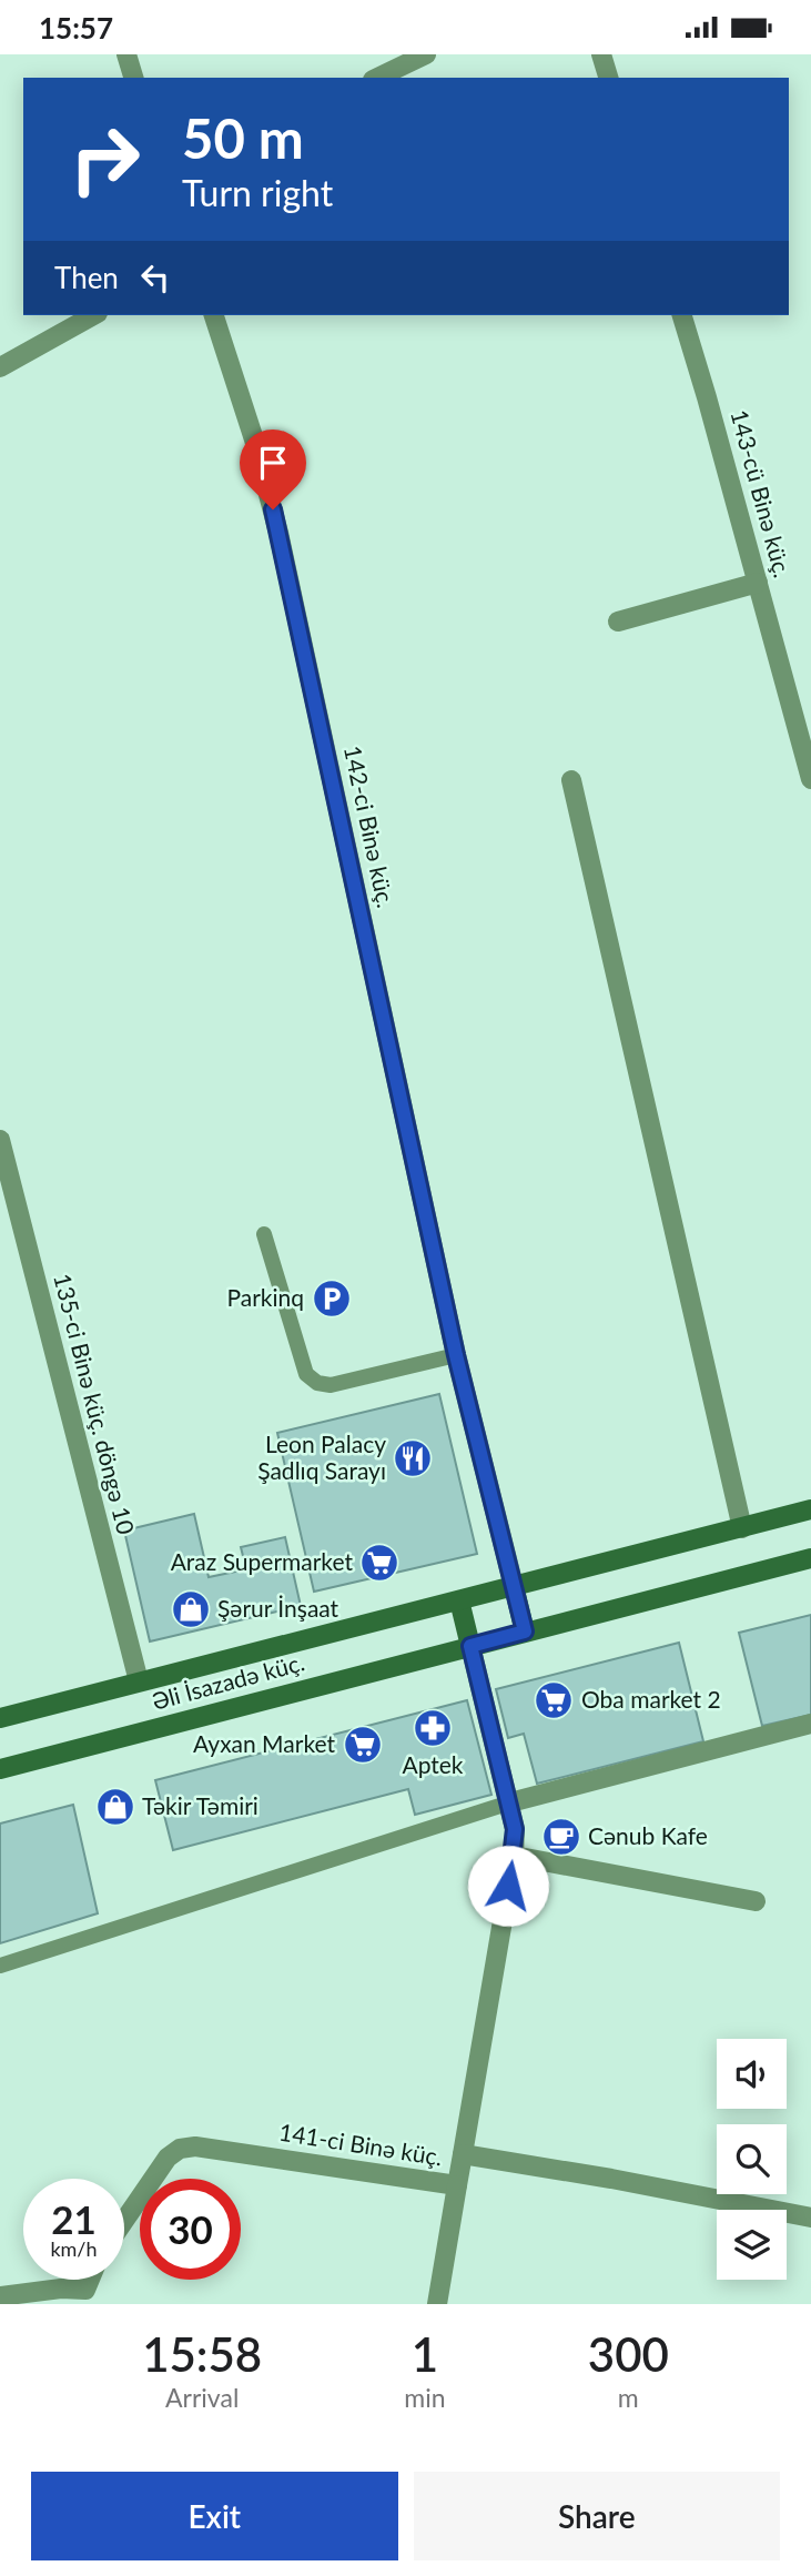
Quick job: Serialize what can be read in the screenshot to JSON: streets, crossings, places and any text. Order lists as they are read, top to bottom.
{
  "streets": {
    "main road": ["Əli İsazadə küç."],
    "street": [
      "143-cü Binə küç.",
      "142-ci Binə küç.",
      "135-ci Binə küç. döngə 10",
      "141-ci Binə küç."
    ]
  },
  "crossings": [
    ["142-ci Binə küç.", "Əli İsazadə küç."],
    ["135-ci Binə küç. döngə 10", "Əli İsazadə küç."]
  ],
  "places": {
    "parking": ["Parkinq"],
    "restaurant": ["Leon Palaсу Şadlıq Sarayı"],
    "supermarket": ["Araz Supermarket", "Oba market 2", "Ayxan Market"],
    "shop": ["Şərur İnşaat", "Təkir Təmiri"],
    "pharmacy": ["Aptek"],
    "cafe": ["Cənub Kafe"]
  },
  "page": {
    "status": "15:57",
    "turn": ["50 m", "Turn right"],
    "then": "Then",
    "speed": "21 km/h",
    "limit": "30",
    "eta": [
      "15:58",
      "Arrival",
      "1",
      "min",
      "300",
      "m"
    ],
    "buttons": ["Exit", "Share"]
  }
}
